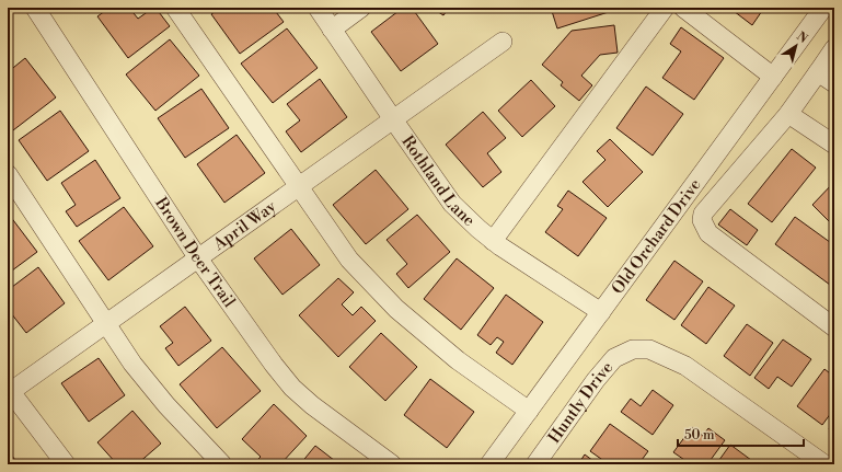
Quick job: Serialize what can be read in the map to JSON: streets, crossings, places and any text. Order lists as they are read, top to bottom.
{
  "streets": {
    "street": [
      "Rothland Lane",
      "April Way",
      "Old Orchard Drive",
      "Brown Deer Trail",
      "Huntly Drive"
    ]
  },
  "crossings": [
    ["Rothland Lane", "April Way"],
    ["Rothland Lane", "Old Orchard Drive"],
    ["April Way", "Brown Deer Trail"]
  ],
  "scale_bar": "50 m",
  "north": "top right"
}
